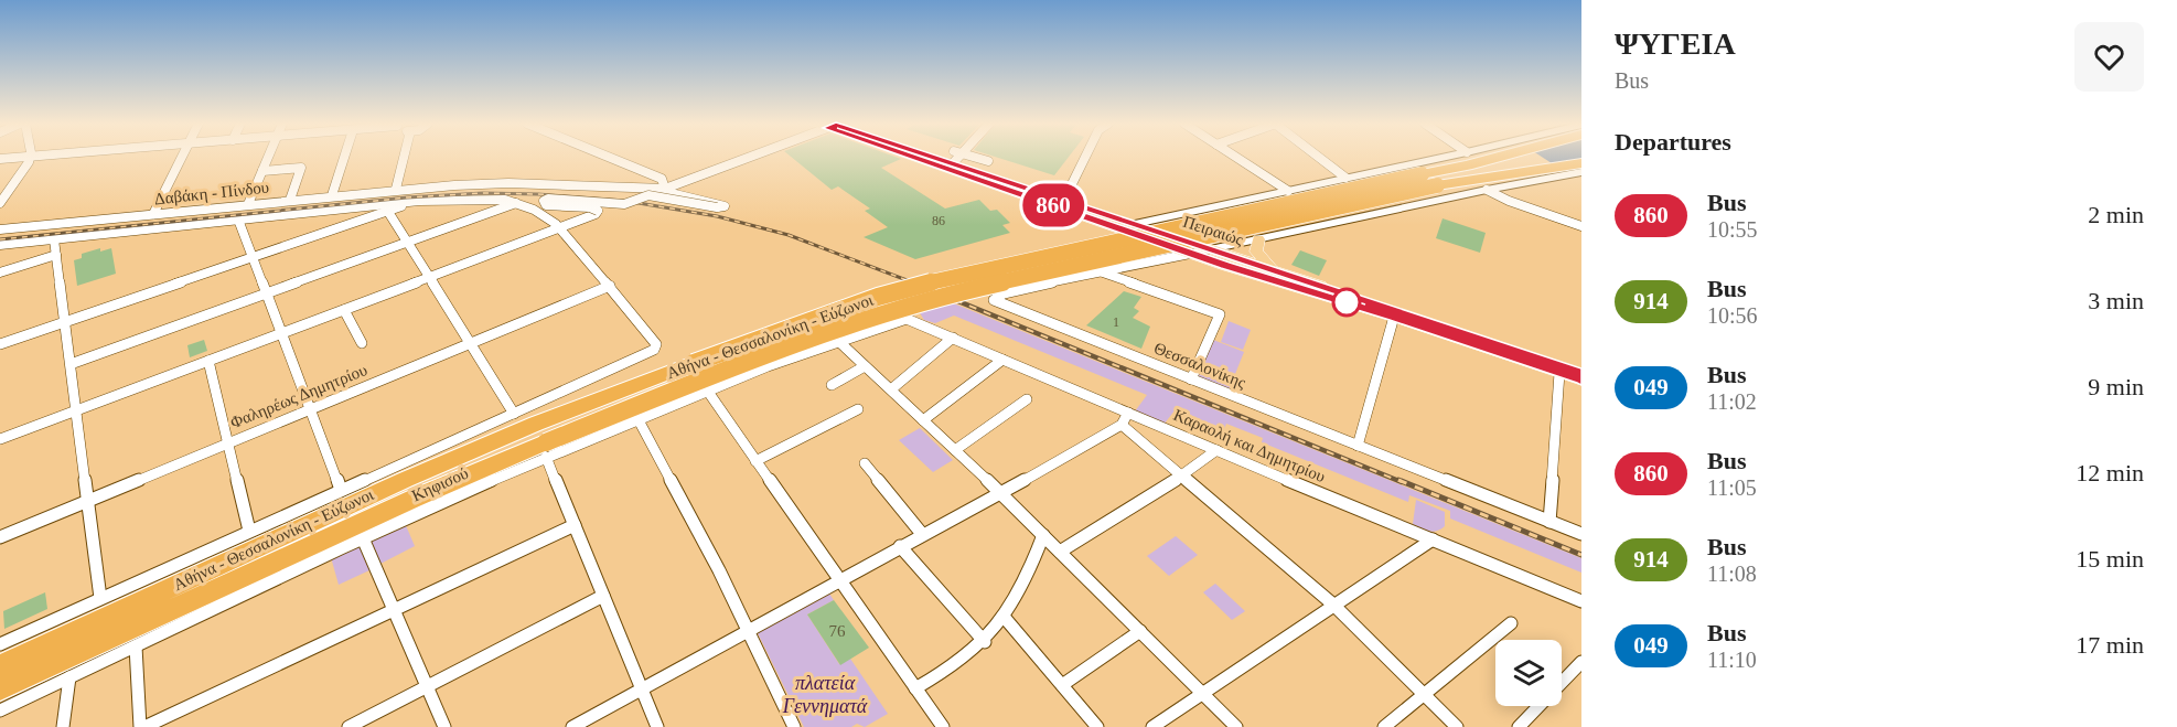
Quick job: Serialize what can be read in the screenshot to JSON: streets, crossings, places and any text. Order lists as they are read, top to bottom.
{
  "streets": {
    "highway": ["Αθήνα - Θεσσαλονίκη - Εύζωνοι"],
    "main road": ["Πειραιώς"],
    "street": [
      "Δαβάκη - Πίνδου",
      "Θεσσαλονίκης",
      "Φαληρέως Δημητρίου",
      "Καραολή και Δημητρίου",
      "Κηφισού"
    ]
  },
  "crossings": [
    ["Πειραιώς", "Θεσσαλονίκης"],
    ["Καραολή και Δημητρίου", "Κηφισού"]
  ],
  "parks": ["πλατεία Γεννηματά"],
  "lines": ["bus line 860"],
  "house_numbers": ["86", "1", "76"],
  "page": {
    "on_map": "860",
    "heading": [
      ["ΨΥΓΕΙΑ", "Bus"],
      "Departures"
    ],
    "list": [
      {
        "mark": "860",
        "name": "Bus",
        "note": "10:55",
        "value": "2 min"
      },
      {
        "mark": "914",
        "name": "Bus",
        "note": "10:56",
        "value": "3 min"
      },
      {
        "mark": "049",
        "name": "Bus",
        "note": "11:02",
        "value": "9 min"
      },
      {
        "mark": "860",
        "name": "Bus",
        "note": "11:05",
        "value": "12 min"
      },
      {
        "mark": "914",
        "name": "Bus",
        "note": "11:08",
        "value": "15 min"
      },
      {
        "mark": "049",
        "name": "Bus",
        "note": "11:10",
        "value": "17 min"
      }
    ]
  }
}
